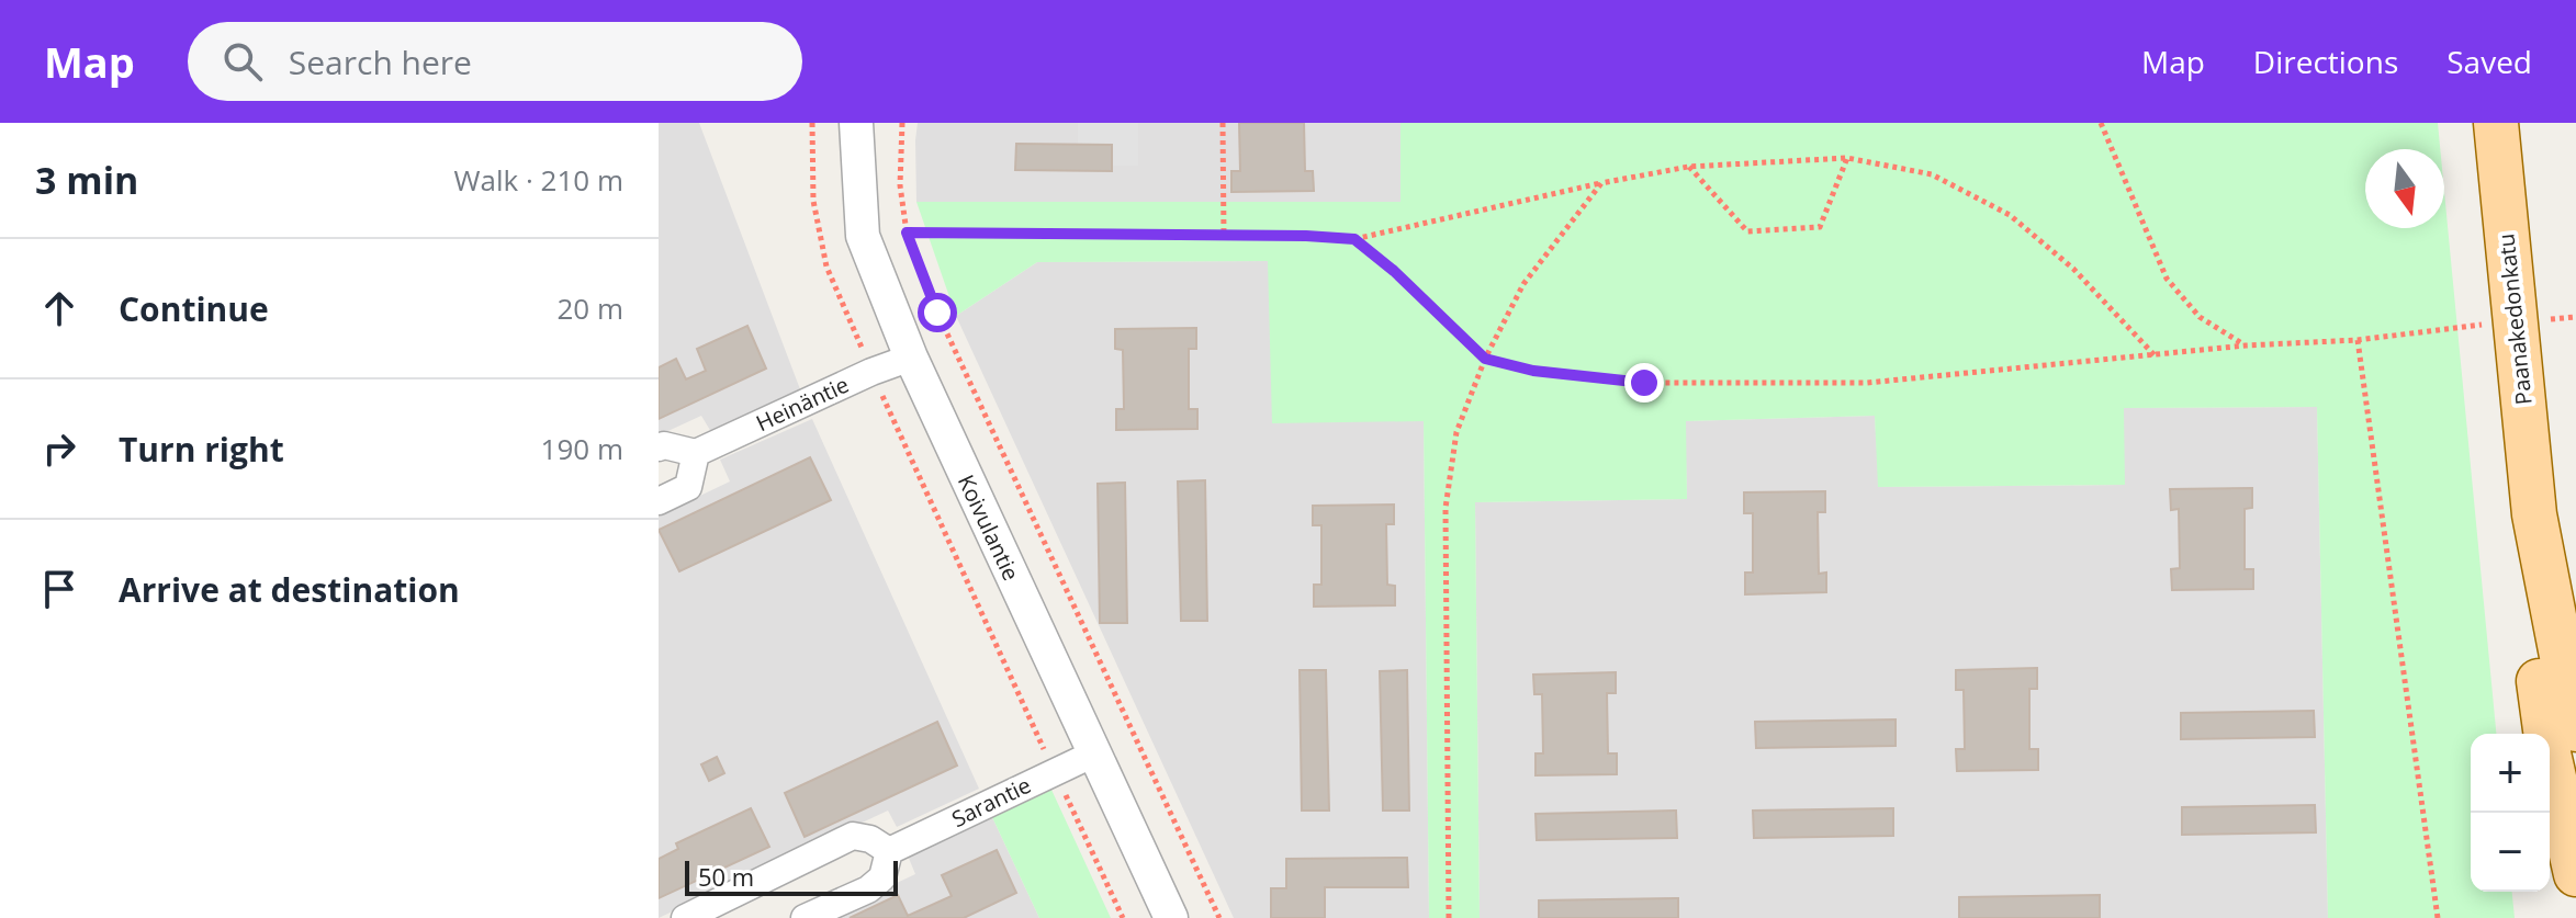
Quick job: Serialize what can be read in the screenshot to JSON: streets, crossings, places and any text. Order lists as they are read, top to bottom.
{
  "streets": {
    "main road": ["Paanakedonkatu"],
    "street": ["Heinäntie", "Koivulantie", "Sarantie"]
  },
  "crossings": [
    ["Heinäntie", "Koivulantie"],
    ["Koivulantie", "Sarantie"]
  ],
  "scale_bar": "50 m",
  "north": "bottom",
  "page": {
    "header": "Map",
    "search": "Search here",
    "nav": ["Map", "Directions", "Saved"],
    "heading": ["3 min", "Walk · 210 m"],
    "list": [
      ["Continue", "20 m"],
      ["Turn right", "190 m"],
      "Arrive at destination"
    ],
    "map_buttons": ["+", "−"],
    "scale": "50 m"
  }
}
